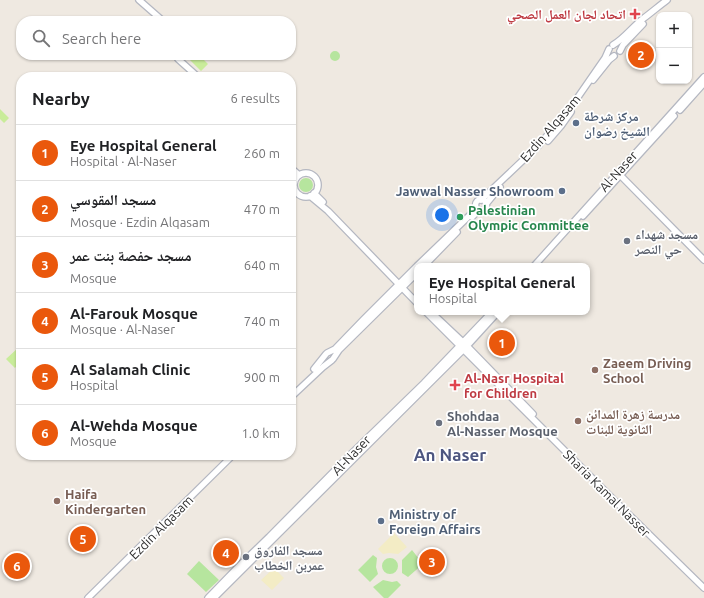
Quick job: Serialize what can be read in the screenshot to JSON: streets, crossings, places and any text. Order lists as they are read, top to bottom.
{
  "streets": {
    "main road": ["Ezdin Alqasam", "Al-Naser", "Sharia Kamal Nasser"]
  },
  "crossings": [
    ["Al-Naser", "Sharia Kamal Nasser"]
  ],
  "districts": ["An Naser"],
  "places": {
    "health": ["اتحاد لجان العمل الصحي", "Al-Nasr Hospital for Children"],
    "other": [
      "مركز شرطة الشيخ رضوان",
      "Jawwal Nasser Showroom",
      "Palestinian Olympic Committee",
      "مسجد شهداء حي النصر",
      "Zaeem Driving School",
      "مدرسة زهرة المدائن الثانوية للبنات",
      "Shohdaa Al-Nasser Mosque",
      "Haifa Kindergarten",
      "Ministry of Foreign Affairs",
      "مسجد الفاروق عمربن الخطاب"
    ]
  },
  "page": {
    "map_buttons": ["+", "−"],
    "search": "Search here",
    "pins": [
      "2",
      "1",
      "5",
      "4",
      "3",
      "6"
    ],
    "heading": ["Nearby", "6 results"],
    "list": [
      {
        "mark": "1",
        "name": "Eye Hospital General",
        "note": "Hospital · Al-Naser",
        "value": "260 m"
      },
      {
        "mark": "2",
        "name": "مسجد المقوسي",
        "note": "Mosque · Ezdin Alqasam",
        "value": "470 m"
      },
      {
        "mark": "3",
        "name": "مسجد حفصة بنت عمر",
        "note": "Mosque",
        "value": "640 m"
      },
      {
        "mark": "4",
        "name": "Al-Farouk Mosque",
        "note": "Mosque · Al-Naser",
        "value": "740 m"
      },
      {
        "mark": "5",
        "name": "Al Salamah Clinic",
        "note": "Hospital",
        "value": "900 m"
      },
      {
        "mark": "6",
        "name": "Al-Wehda Mosque",
        "note": "Mosque",
        "value": "1.0 km"
      }
    ],
    "popup": ["Eye Hospital General", "Hospital"]
  }
}
